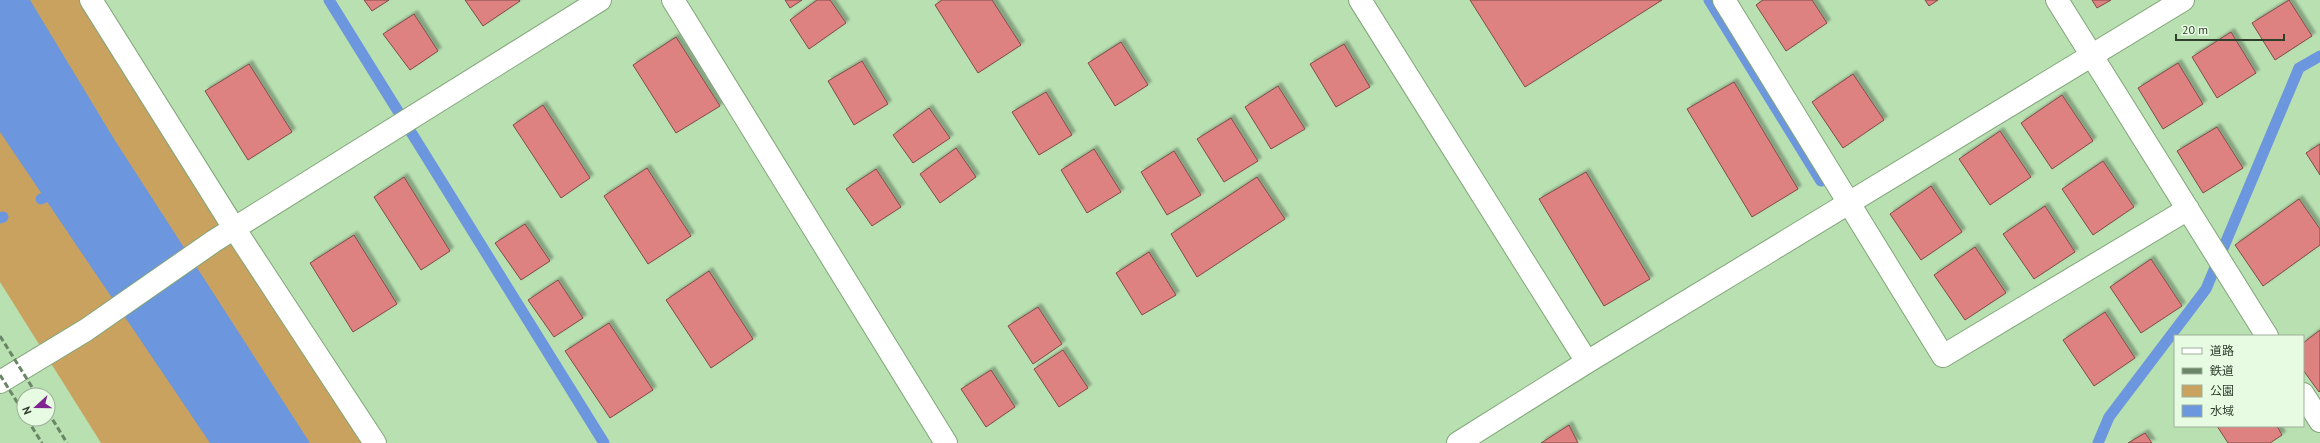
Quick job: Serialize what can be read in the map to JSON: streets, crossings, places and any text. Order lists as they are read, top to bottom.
{
  "legend": [
    "道路",
    "鉄道",
    "公園",
    "水域"
  ],
  "scale_bar": "20 m",
  "north": "left"
}
